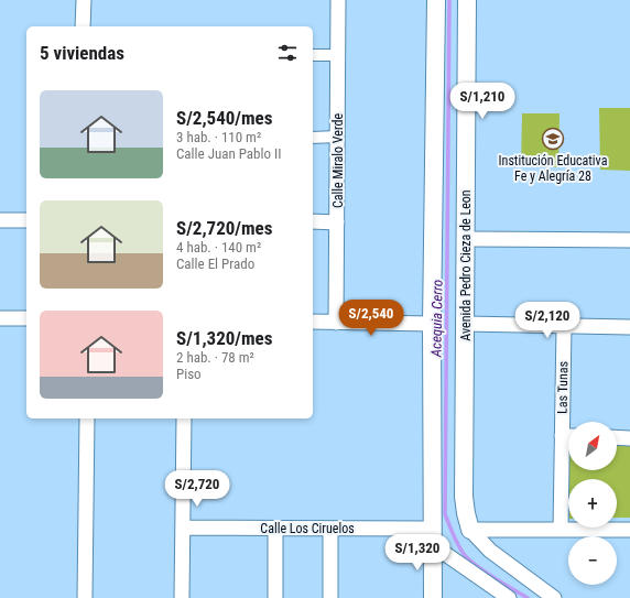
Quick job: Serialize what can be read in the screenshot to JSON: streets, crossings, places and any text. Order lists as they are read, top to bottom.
{
  "streets": {
    "street": [
      "Calle Miralo Verde",
      "Avenida Pedro Cieza de Leon",
      "Las Tunas",
      "Calle Los Ciruelos"
    ]
  },
  "water": ["Acequia Cerro"],
  "places": {
    "school or university": ["Institución Educativa Fe y Alegría 28"]
  },
  "north": "top right",
  "page": {
    "heading": "5 viviendas",
    "list": [
      {
        "name": "S/2,540/mes",
        "note": "3 hab. · 110 m² · Calle Juan Pablo II"
      },
      {
        "name": "S/2,720/mes",
        "note": "4 hab. · 140 m² · Calle El Prado"
      },
      {
        "name": "S/1,320/mes",
        "note": "2 hab. · 78 m² · Piso"
      }
    ],
    "price": [
      "S/1,210",
      "S/2,540",
      "S/2,120",
      "S/2,720",
      "S/1,320"
    ],
    "map_buttons": ["+", "−"]
  }
}
